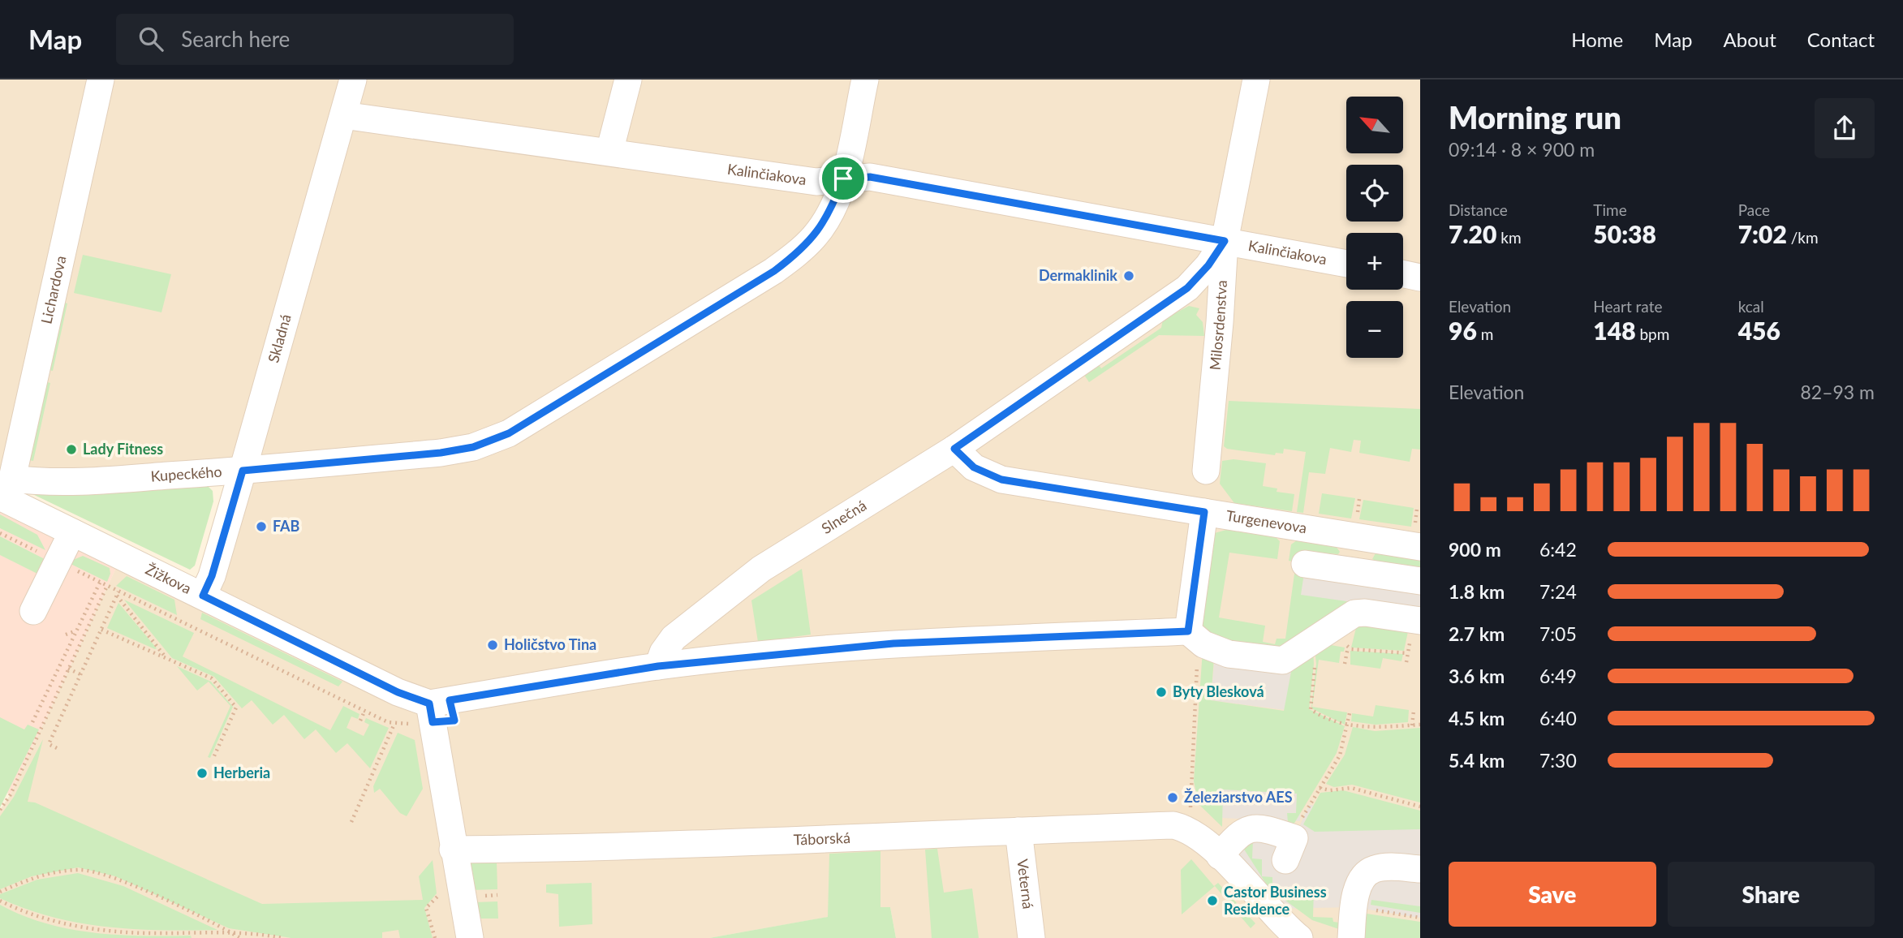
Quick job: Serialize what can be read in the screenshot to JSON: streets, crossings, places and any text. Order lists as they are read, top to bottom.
{
  "streets": {
    "street": [
      "Kalinčiakova",
      "Lichardova",
      "Milosrdenstva",
      "Skladná",
      "Kupeckého",
      "Slnečná",
      "Turgenevova",
      "Žižkova",
      "Táborská",
      "Veterná"
    ]
  },
  "crossings": [
    ["Kalinčiakova", "Milosrdenstva"],
    ["Kalinčiakova", "Skladná"],
    ["Kalinčiakova", "Kupeckého"],
    ["Kalinčiakova", "Slnečná"],
    ["Lichardova", "Kupeckého"],
    ["Lichardova", "Žižkova"],
    ["Milosrdenstva", "Slnečná"],
    ["Skladná", "Kupeckého"],
    ["Skladná", "Žižkova"],
    ["Kupeckého", "Žižkova"],
    ["Slnečná", "Turgenevova"],
    ["Táborská", "Veterná"]
  ],
  "places": [
    "Dermaklinik",
    "Lady Fitness",
    "FAB",
    "Holičstvo Tina",
    "Byty Blesková",
    "Herberia",
    "Železiarstvo AES",
    "Castor Business Residence"
  ],
  "north": "top left",
  "page": {
    "header": "Map",
    "search": "Search here",
    "nav": [
      "Home",
      "Map",
      "About",
      "Contact"
    ],
    "heading": ["Morning run", "09:14 · 8 × 900 m"],
    "map_buttons": ["+", "−"],
    "stats": [
      ["Distance", "7.20 km"],
      ["Time", "50:38"],
      ["Pace", "7:02 /km"],
      ["Elevation", "96 m"],
      ["Heart rate", "148 bpm"],
      ["kcal", "456"]
    ],
    "chart": ["Elevation", "82–93 m"],
    "list": [
      {
        "name": "900 m",
        "note": "6:42"
      },
      {
        "name": "1.8 km",
        "note": "7:24"
      },
      {
        "name": "2.7 km",
        "note": "7:05"
      },
      {
        "name": "3.6 km",
        "note": "6:49"
      },
      {
        "name": "4.5 km",
        "note": "6:40"
      },
      {
        "name": "5.4 km",
        "note": "7:30"
      }
    ],
    "buttons": ["Save", "Share"]
  }
}
